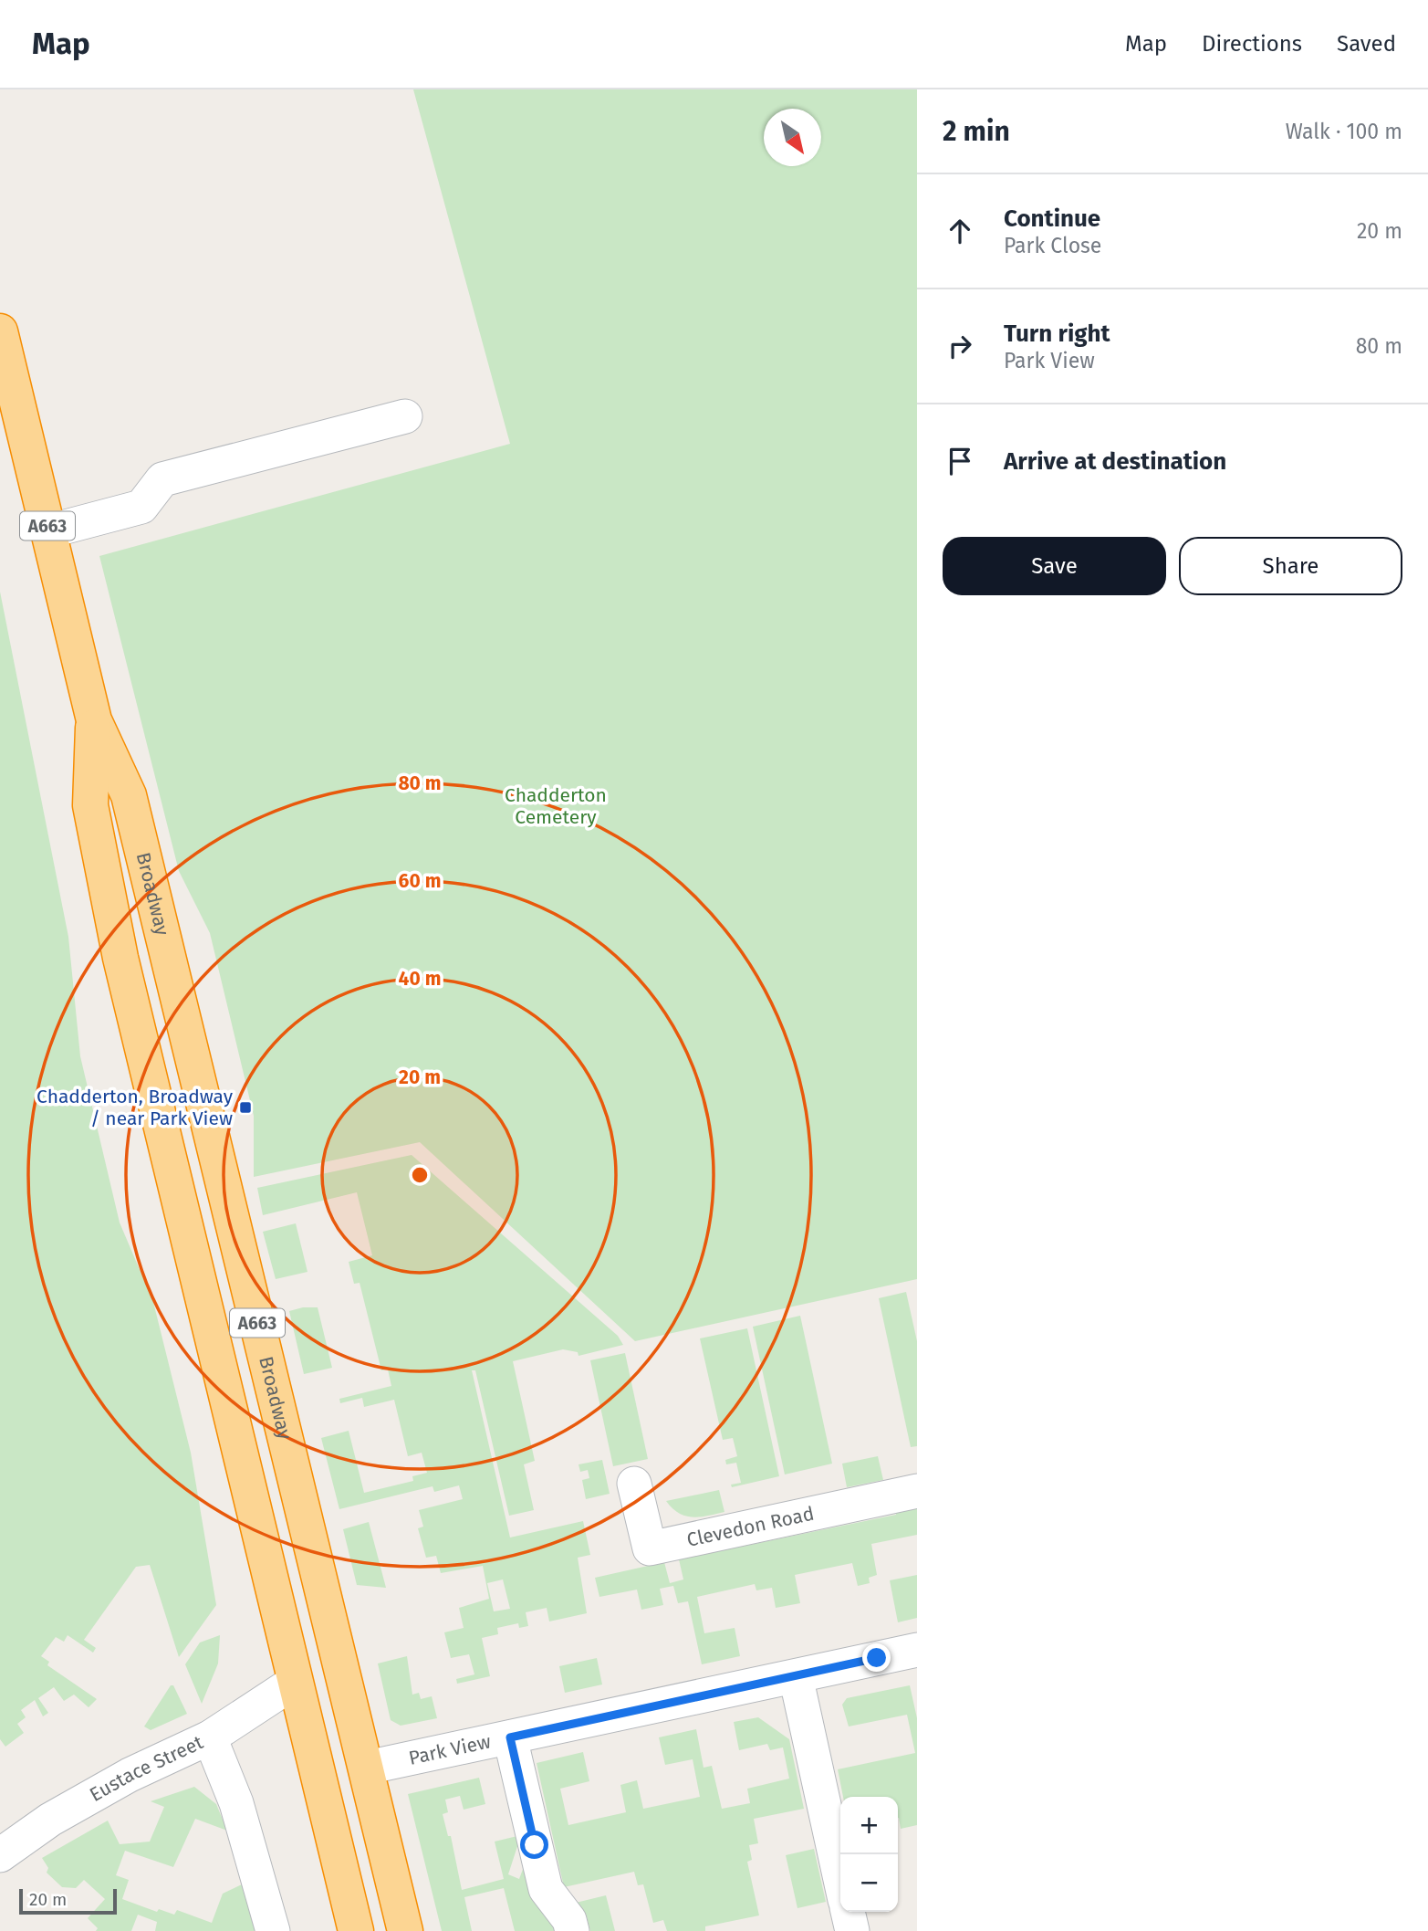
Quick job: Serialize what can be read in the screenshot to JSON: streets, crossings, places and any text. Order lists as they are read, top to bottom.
{
  "streets": {
    "highway": ["A663", "Broadway"],
    "street": ["Clevedon Road", "Park View", "Eustace Street"]
  },
  "crossings": [
    ["Broadway", "Park View"],
    ["Broadway", "Eustace Street"]
  ],
  "parks": ["Chadderton Cemetery"],
  "places": {
    "transit": ["Chadderton, Broadway / near Park View"]
  },
  "scale_bar": "20 m",
  "north": "bottom right",
  "page": {
    "header": "Map",
    "nav": ["Map", "Directions", "Saved"],
    "heading": ["2 min", "Walk · 100 m"],
    "list": [
      ["Continue", "Park Close", "20 m"],
      ["Turn right", "Park View", "80 m"],
      "Arrive at destination"
    ],
    "buttons": ["Save", "Share"],
    "map_buttons": ["+", "−"],
    "scale": "20 m"
  },
  "rings": [
    "80 m",
    "60 m",
    "40 m",
    "20 m"
  ]
}
